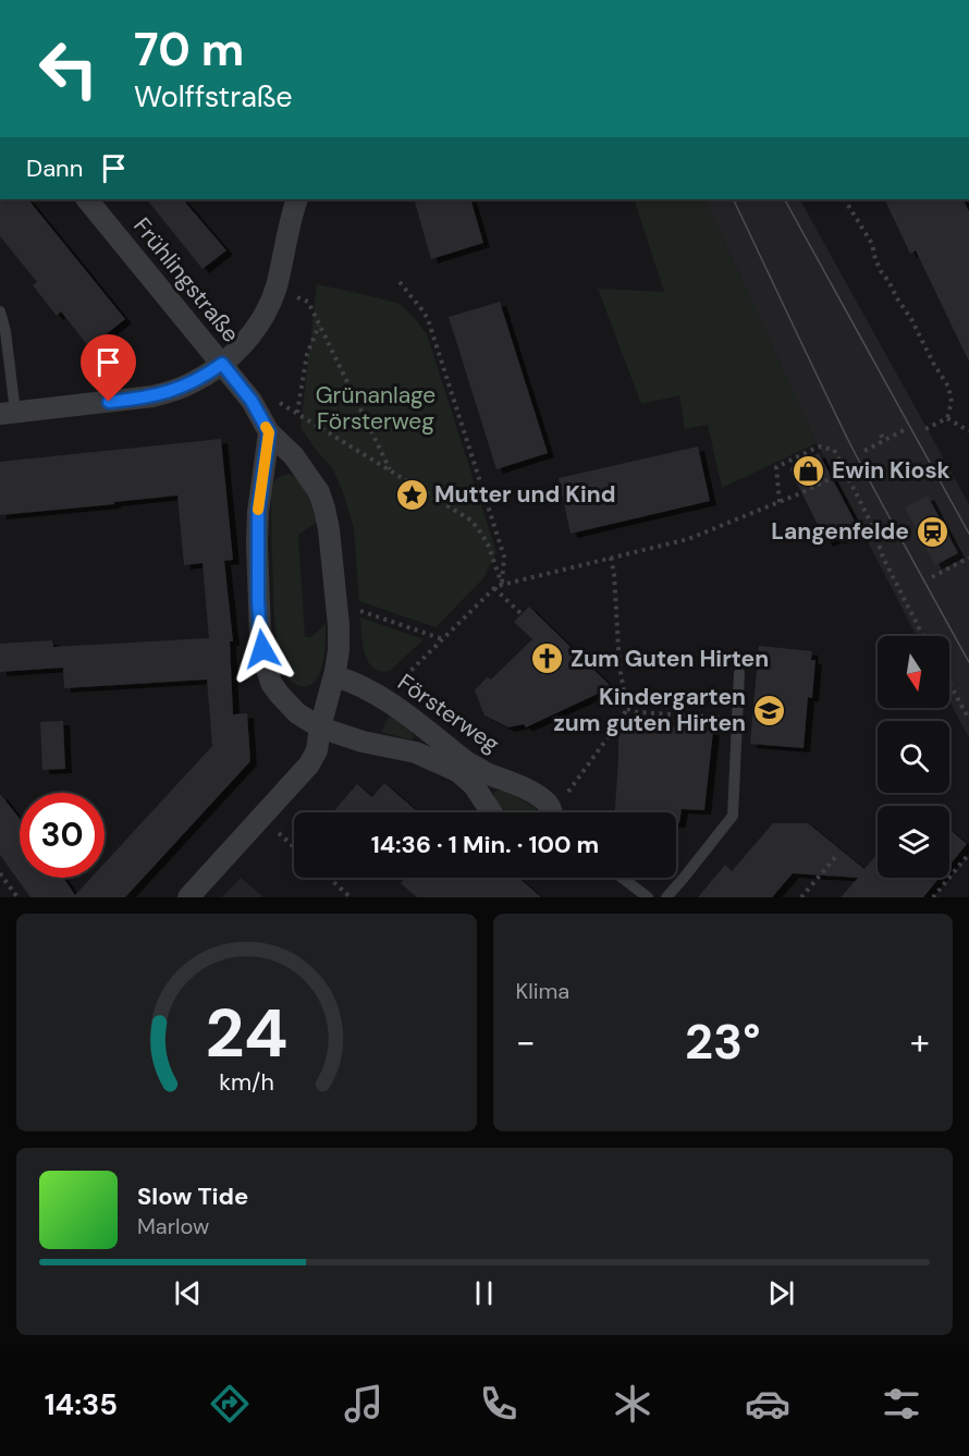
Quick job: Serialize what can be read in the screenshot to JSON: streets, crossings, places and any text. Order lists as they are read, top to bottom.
{
  "streets": {
    "street": ["Frühlingstraße", "Försterweg"]
  },
  "parks": ["Grünanlage Försterweg"],
  "places": {
    "shop": ["Ewin Kiosk"],
    "place": ["Mutter und Kind"],
    "station": ["Langenfelde"],
    "church": ["Zum Guten Hirten"],
    "school or university": ["Kindergarten zum guten Hirten"]
  },
  "north": "bottom",
  "page": {
    "turn": ["70 m", "Wolffstraße"],
    "then": "Dann",
    "limit": "30",
    "trip": "14:36 · 1 Min. · 100 m",
    "tile": "Klima",
    "heat": ["−", "23°", "+"],
    "song": ["Slow Tide", "Marlow"],
    "tabs": "14:35",
    "gauge": ["24", "km/h"]
  }
}
